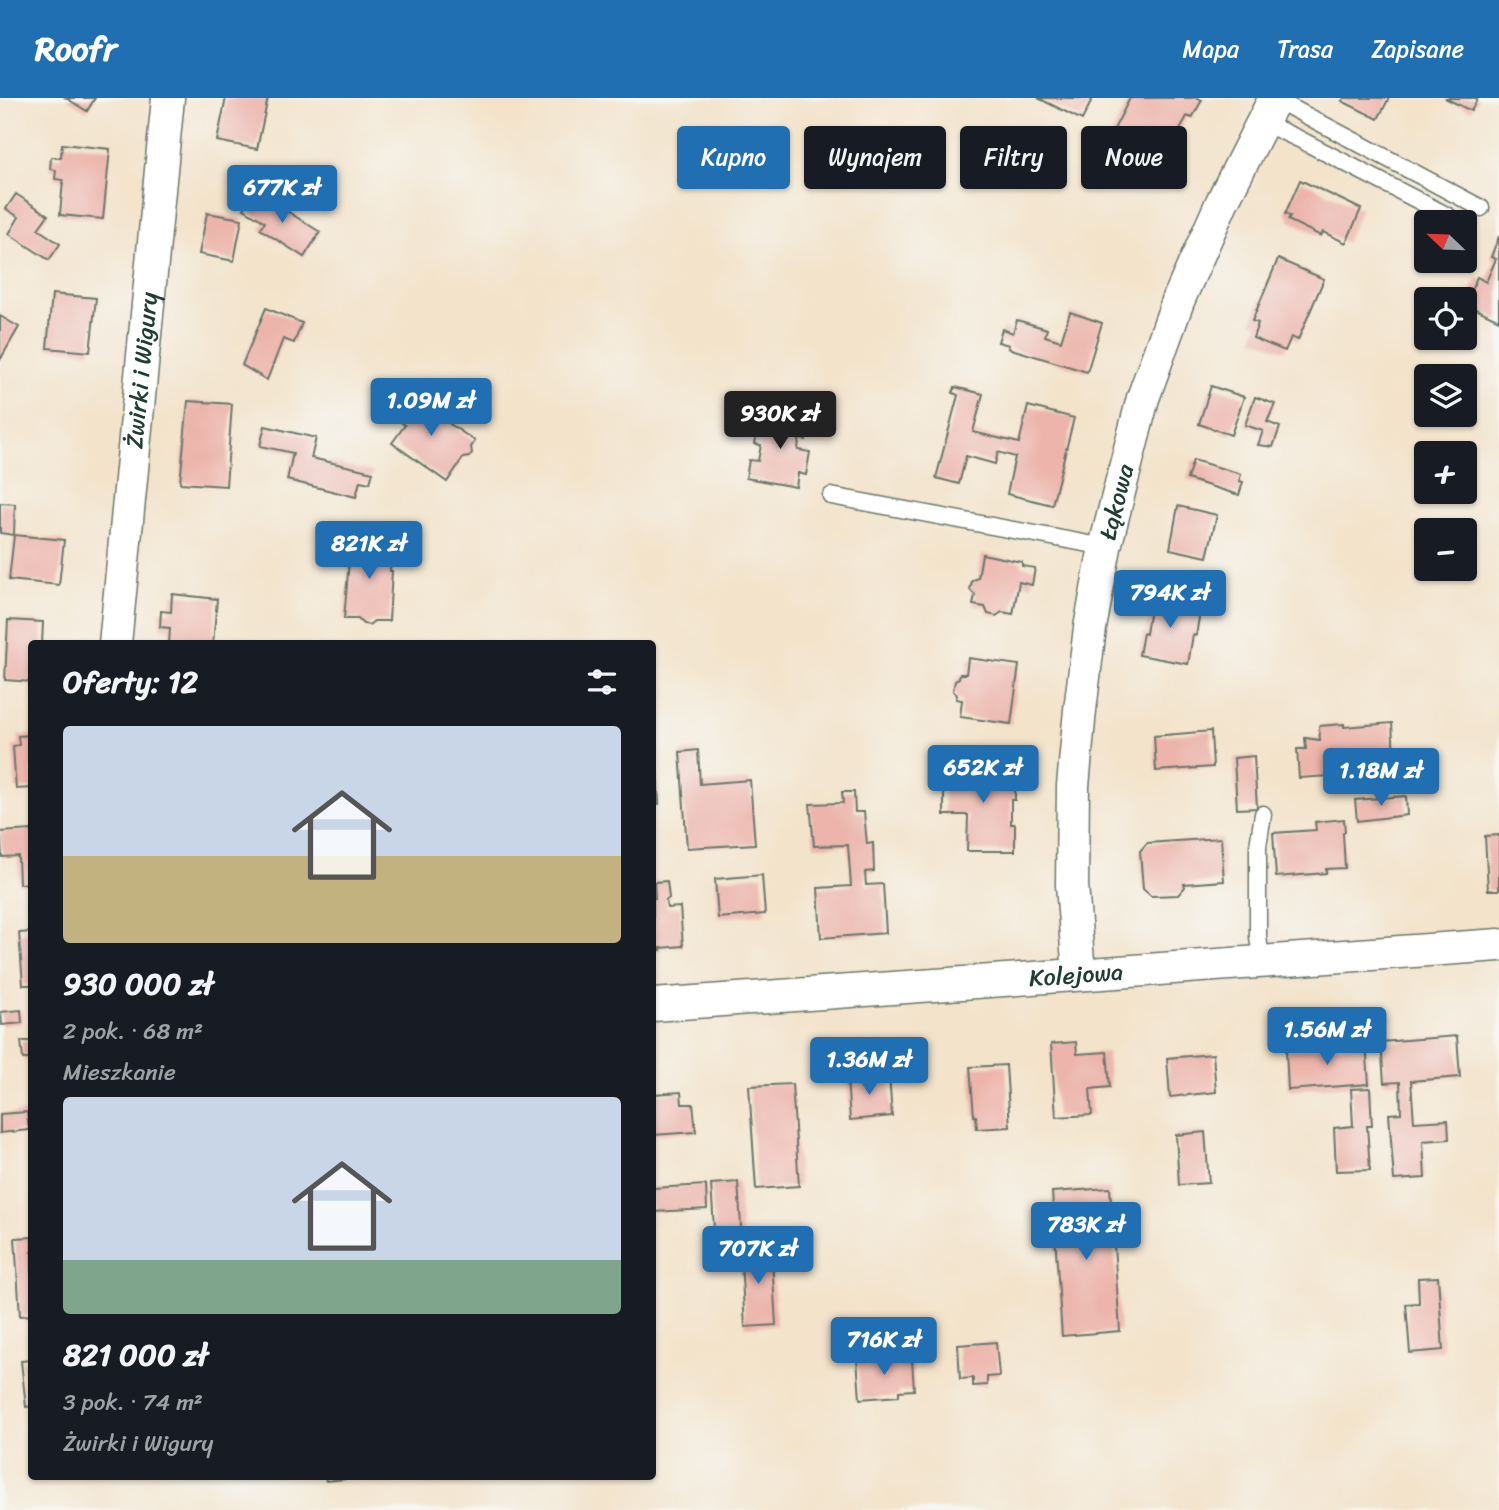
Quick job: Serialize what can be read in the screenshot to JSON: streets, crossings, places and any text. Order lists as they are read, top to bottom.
{
  "streets": {
    "street": ["Żwirki i Wigury", "Łąkowa", "Kolejowa"]
  },
  "crossings": [
    ["Łąkowa", "Kolejowa"]
  ],
  "north": "top left",
  "page": {
    "header": "Roofr",
    "nav": ["Mapa", "Trasa", "Zapisane"],
    "chip": [
      "Kupno",
      "Wynajem",
      "Filtry",
      "Nowe"
    ],
    "price": [
      "677K zł",
      "1.09M zł",
      "930K zł",
      "821K zł",
      "794K zł",
      "652K zł",
      "1.18M zł",
      "1.56M zł",
      "1.36M zł",
      "783K zł",
      "707K zł",
      "716K zł"
    ],
    "map_buttons": ["+", "−"],
    "heading": "Oferty: 12",
    "list": [
      {
        "name": "930 000 zł",
        "note": "2 pok. · 68 m² · Mieszkanie"
      },
      {
        "name": "821 000 zł",
        "note": "3 pok. · 74 m² · Żwirki i Wigury"
      }
    ]
  }
}
